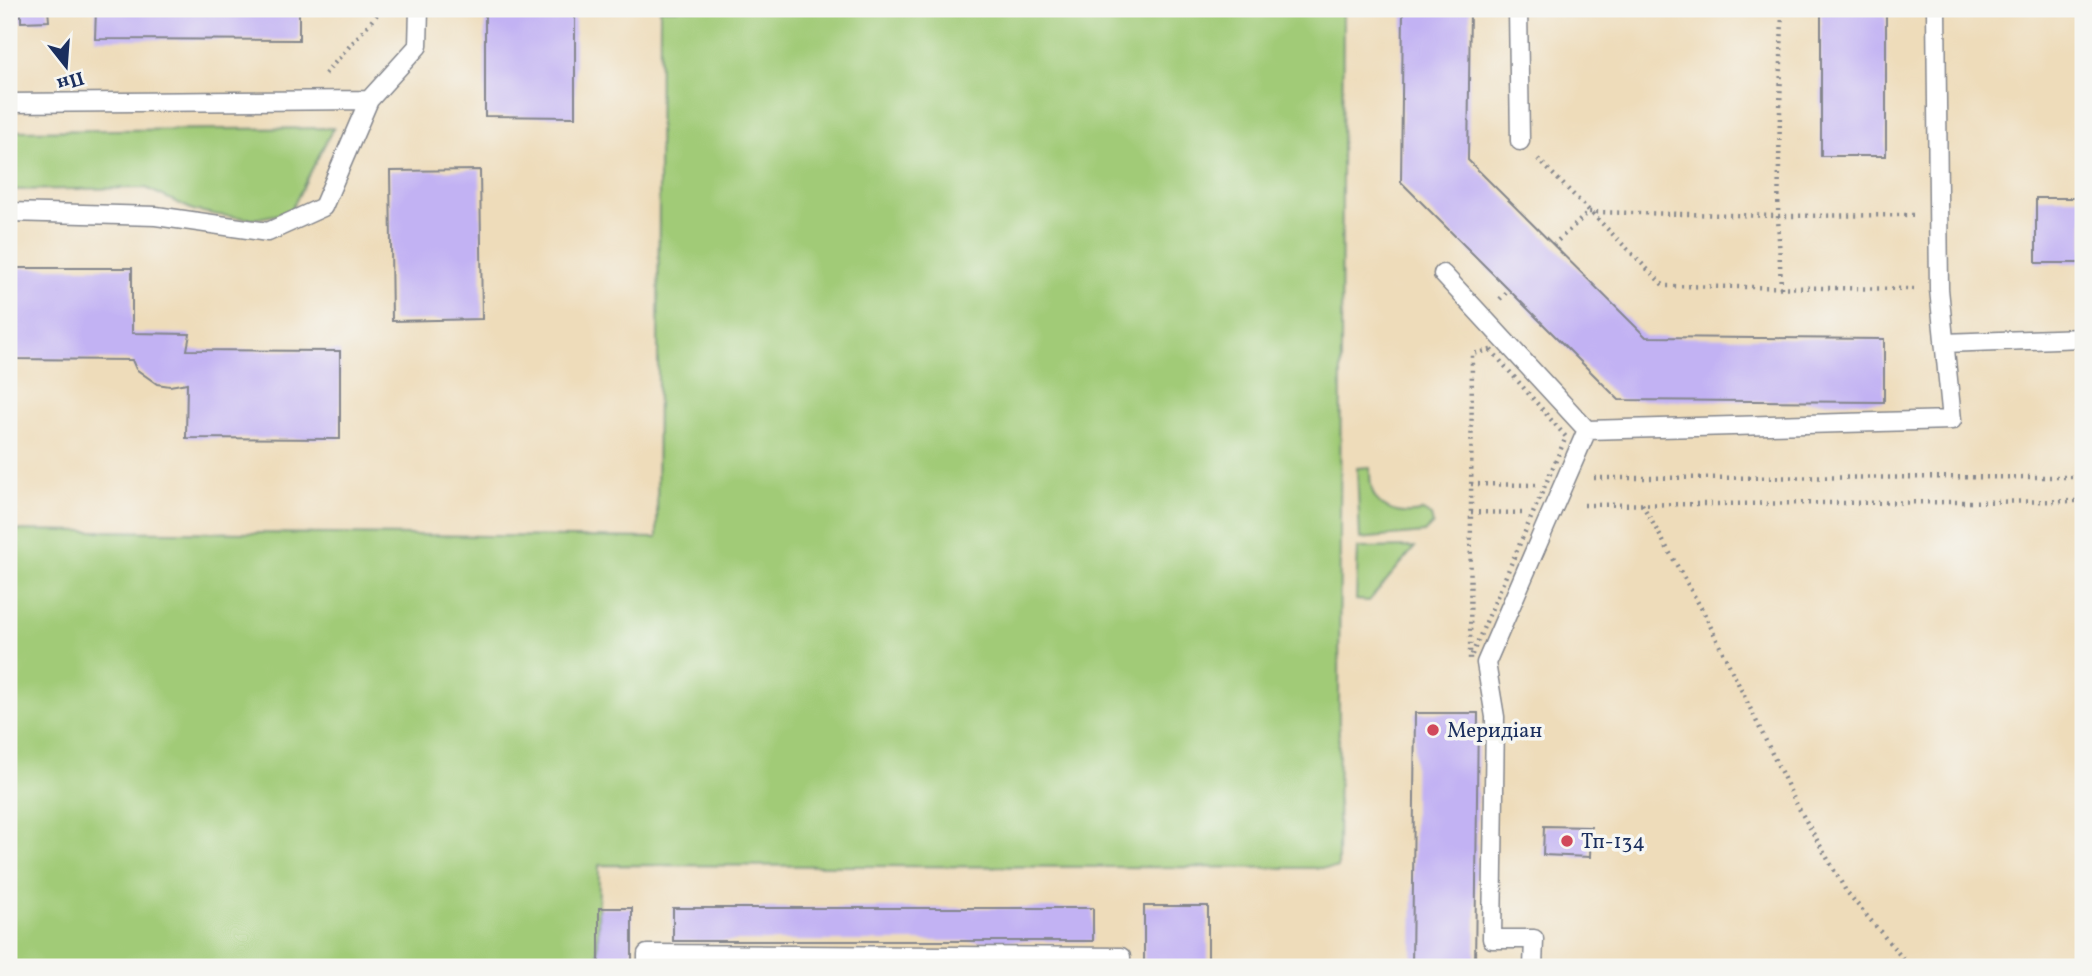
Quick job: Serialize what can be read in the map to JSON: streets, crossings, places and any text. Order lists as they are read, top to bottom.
{
  "places": ["Меридіан", "Тп-134"],
  "north": "bottom"
}
